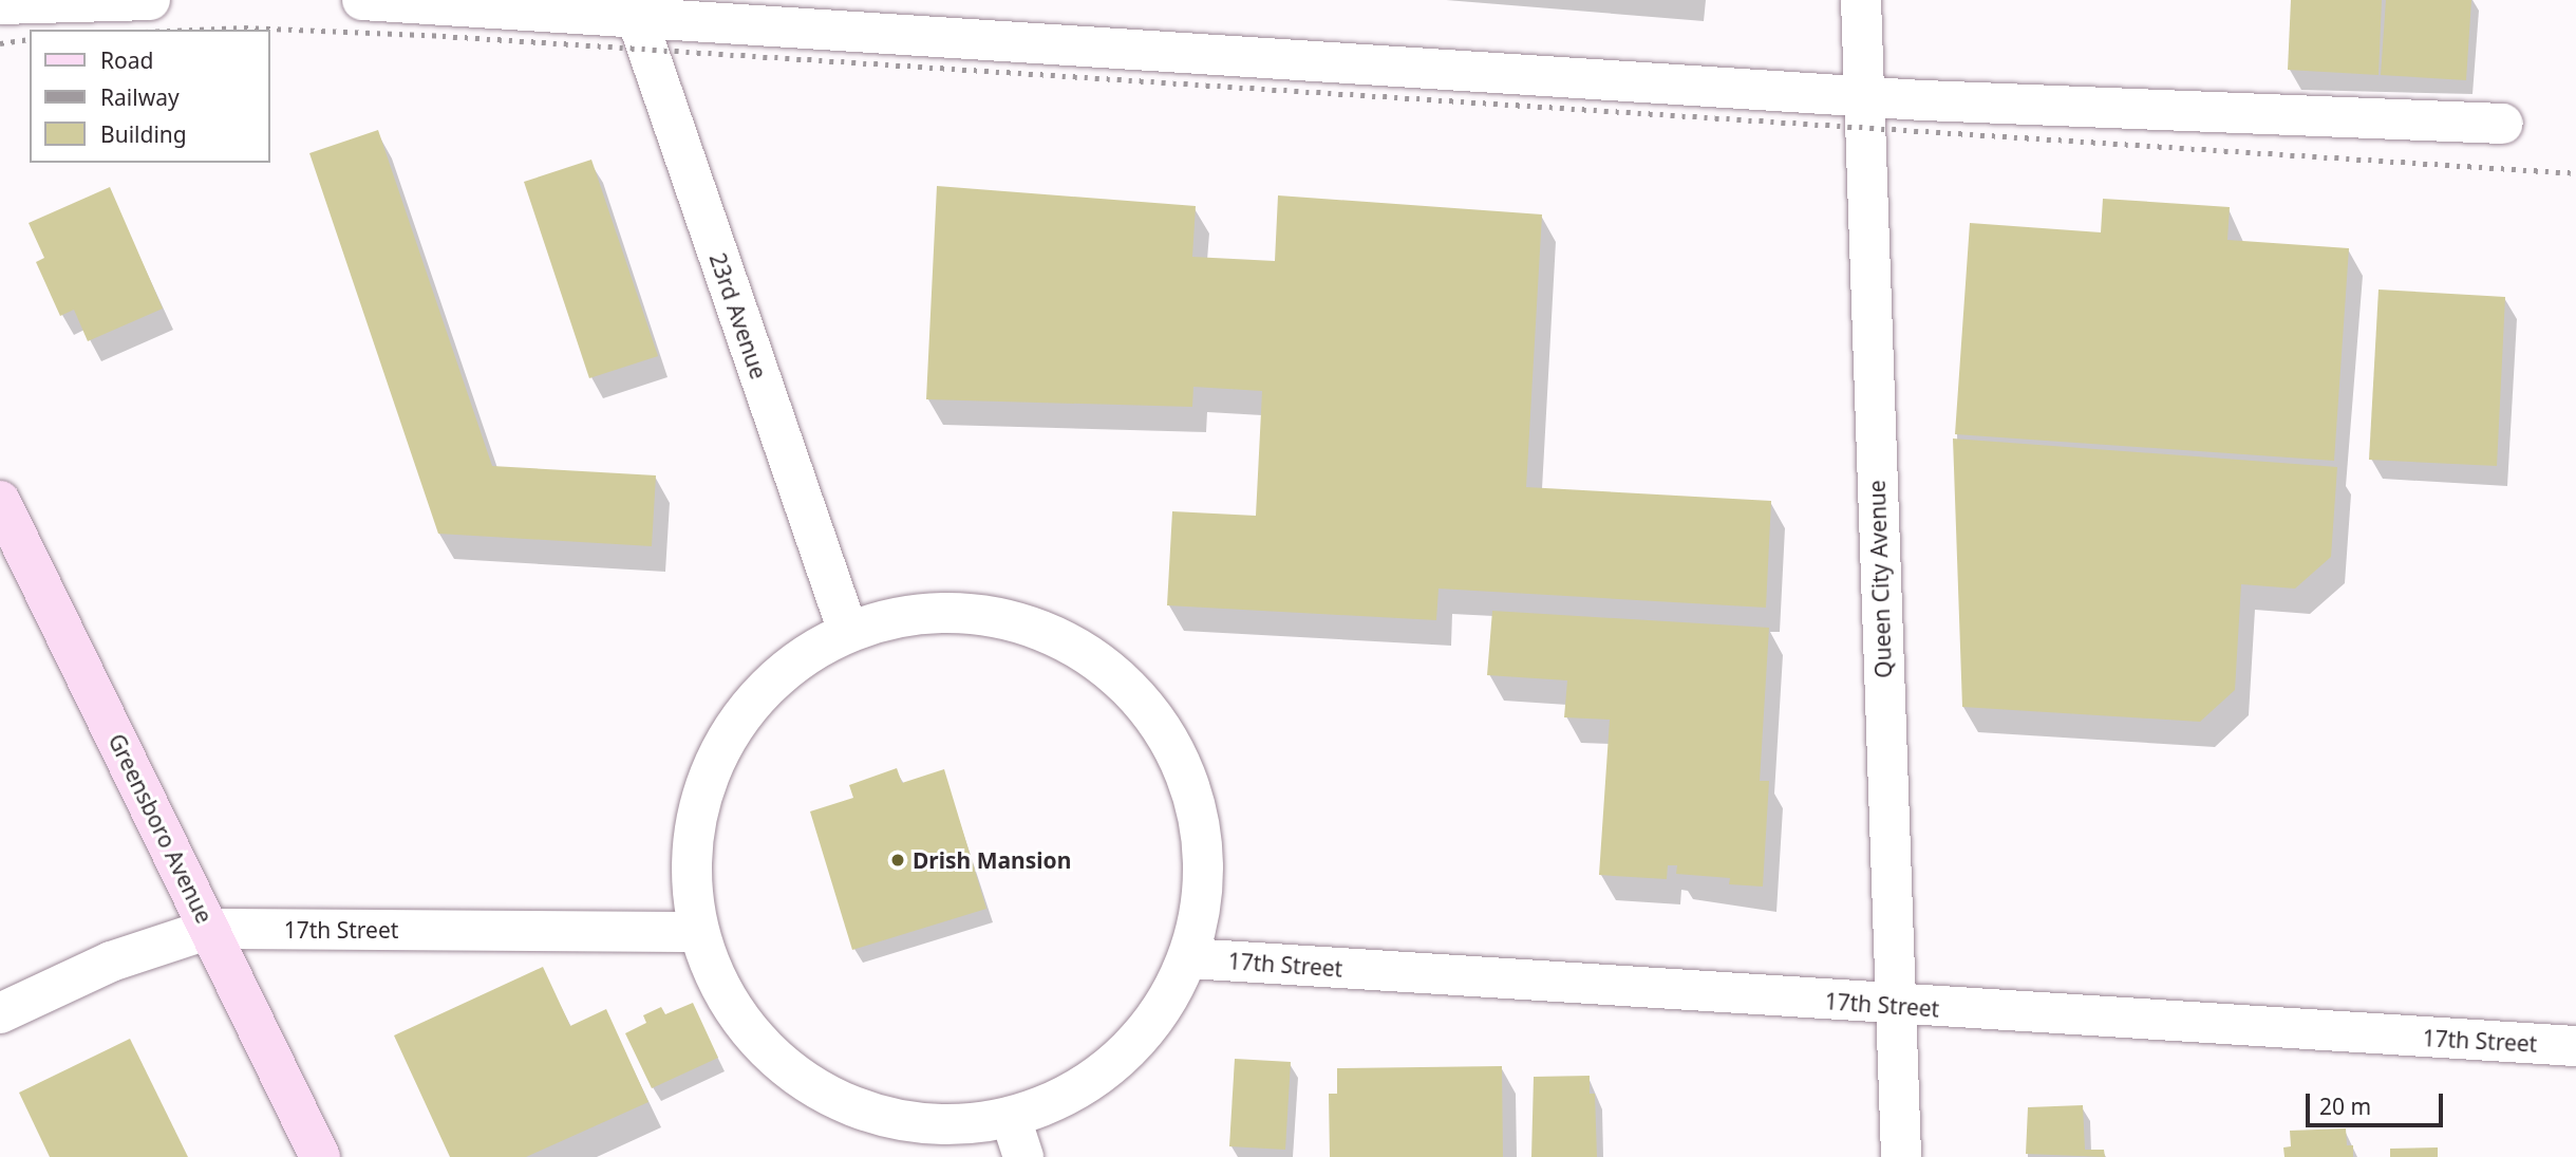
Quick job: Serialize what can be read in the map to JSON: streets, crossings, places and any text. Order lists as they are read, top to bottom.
{
  "streets": {
    "main road": ["Greensboro Avenue"],
    "street": ["23rd Avenue", "Queen City Avenue", "17th Street"]
  },
  "crossings": [
    ["Queen City Avenue", "17th Street"],
    ["Greensboro Avenue", "17th Street"]
  ],
  "places": ["Drish Mansion"],
  "legend": ["Road", "Railway", "Building"],
  "scale_bar": "20 m"
}
